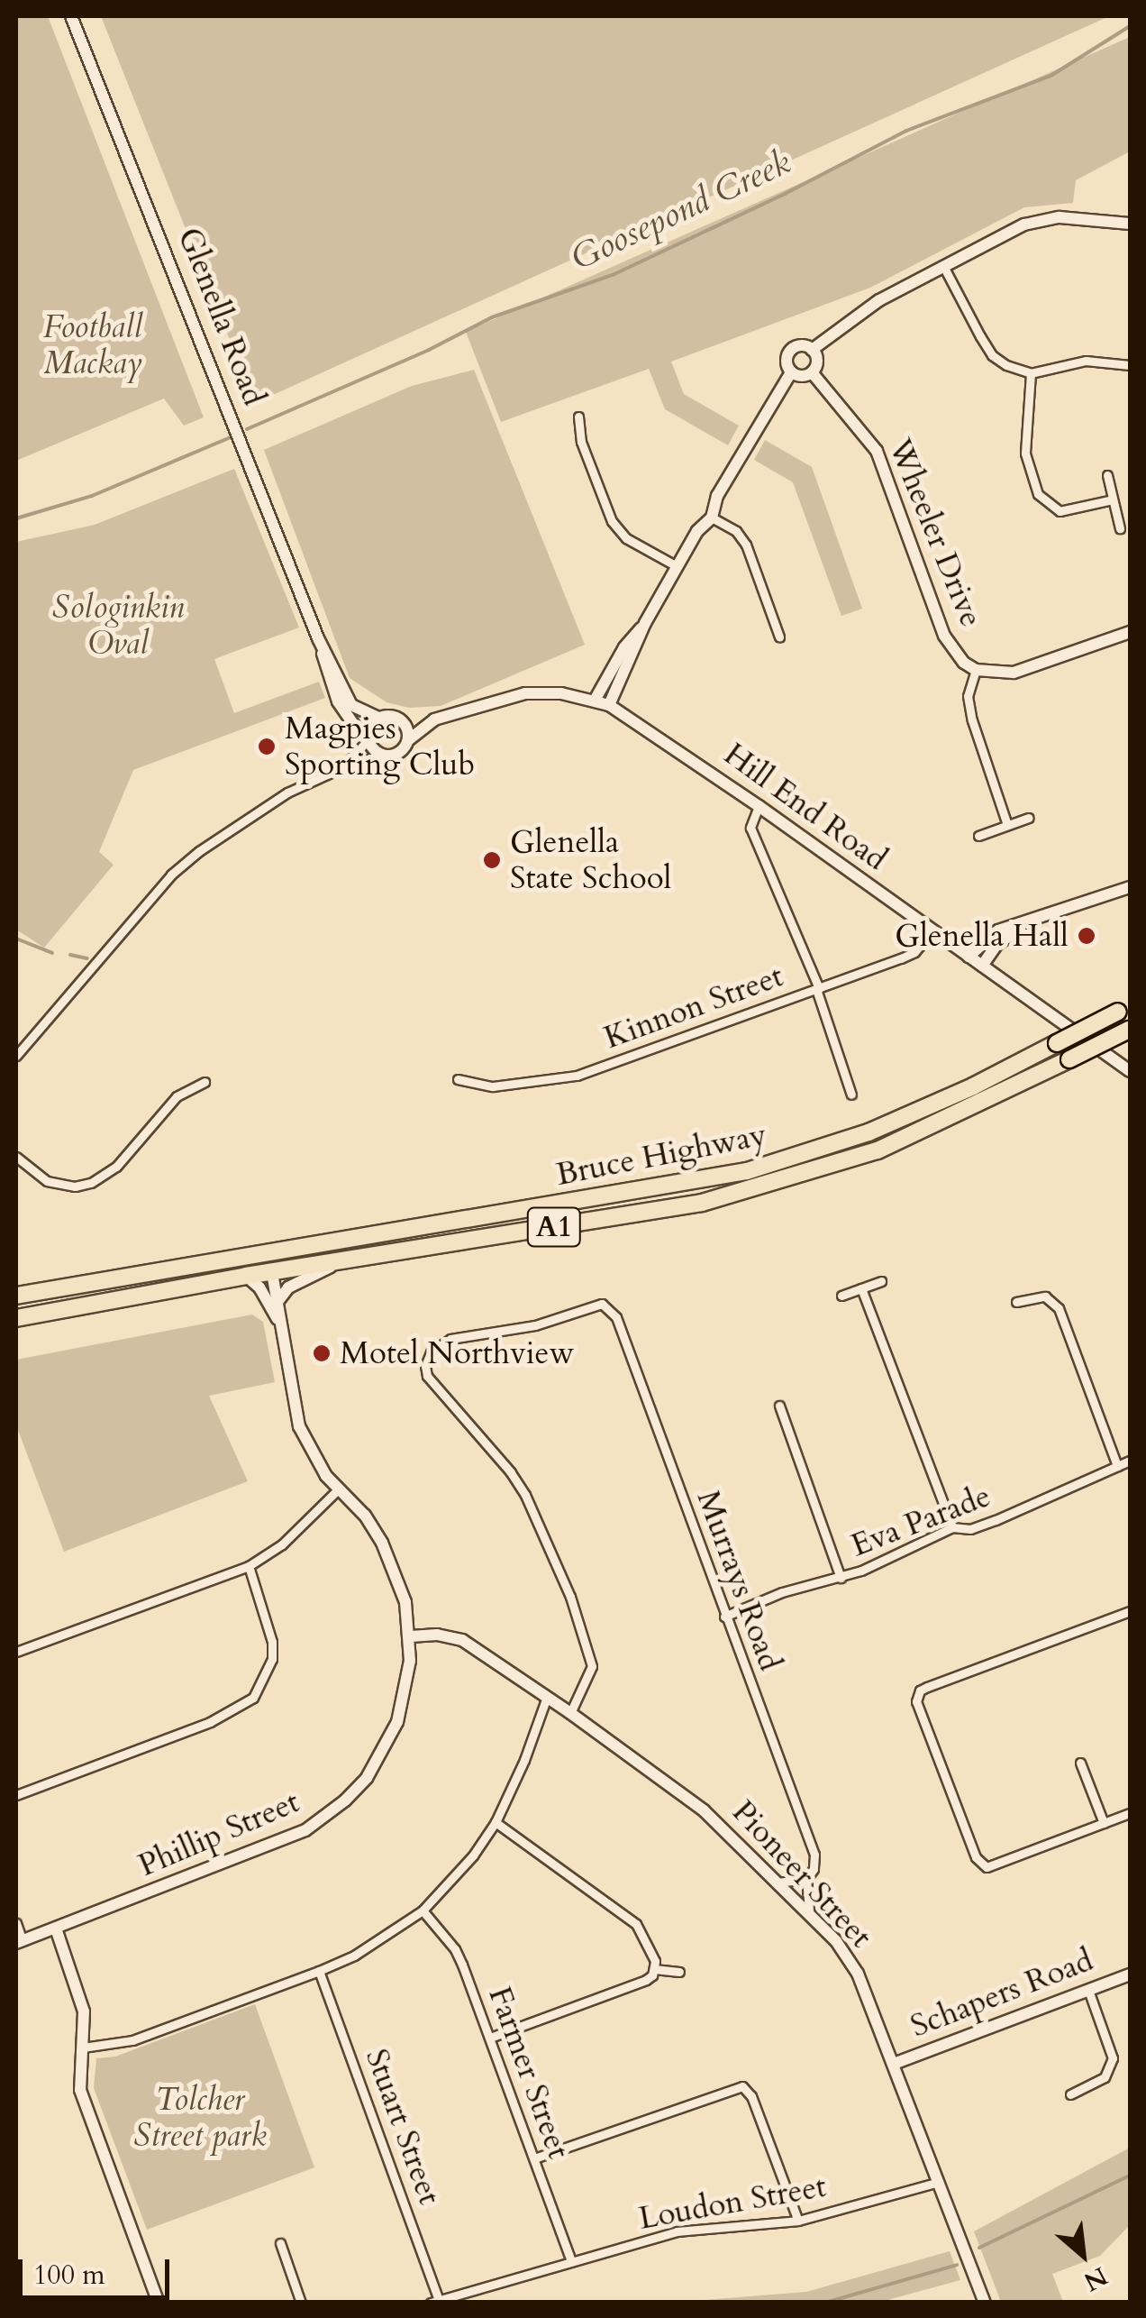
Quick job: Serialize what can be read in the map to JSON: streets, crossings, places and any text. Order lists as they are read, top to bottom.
{
  "streets": {
    "highway": ["Bruce Highway", "A1"],
    "street": [
      "Glenella Road",
      "Wheeler Drive",
      "Hill End Road",
      "Kinnon Street",
      "Eva Parade",
      "Murrays Road",
      "Phillip Street",
      "Pioneer Street",
      "Schapers Road",
      "Farmer Street",
      "Stuart Street",
      "Loudon Street"
    ]
  },
  "crossings": [
    ["Glenella Road", "Hill End Road"],
    ["Hill End Road", "Kinnon Street"],
    ["Eva Parade", "Murrays Road"],
    ["Murrays Road", "Pioneer Street"],
    ["Phillip Street", "Pioneer Street"],
    ["Pioneer Street", "Schapers Road"],
    ["Pioneer Street", "Loudon Street"],
    ["Farmer Street", "Loudon Street"],
    ["Stuart Street", "Loudon Street"]
  ],
  "water": ["Goosepond Creek"],
  "parks": ["Football Mackay", "Sologinkin Oval", "Tolcher Street park"],
  "places": [
    "Magpies Sporting Club",
    "Glenella State School",
    "Glenella Hall",
    "Motel Northview"
  ],
  "scale_bar": "100 m",
  "north": "bottom right"
}
